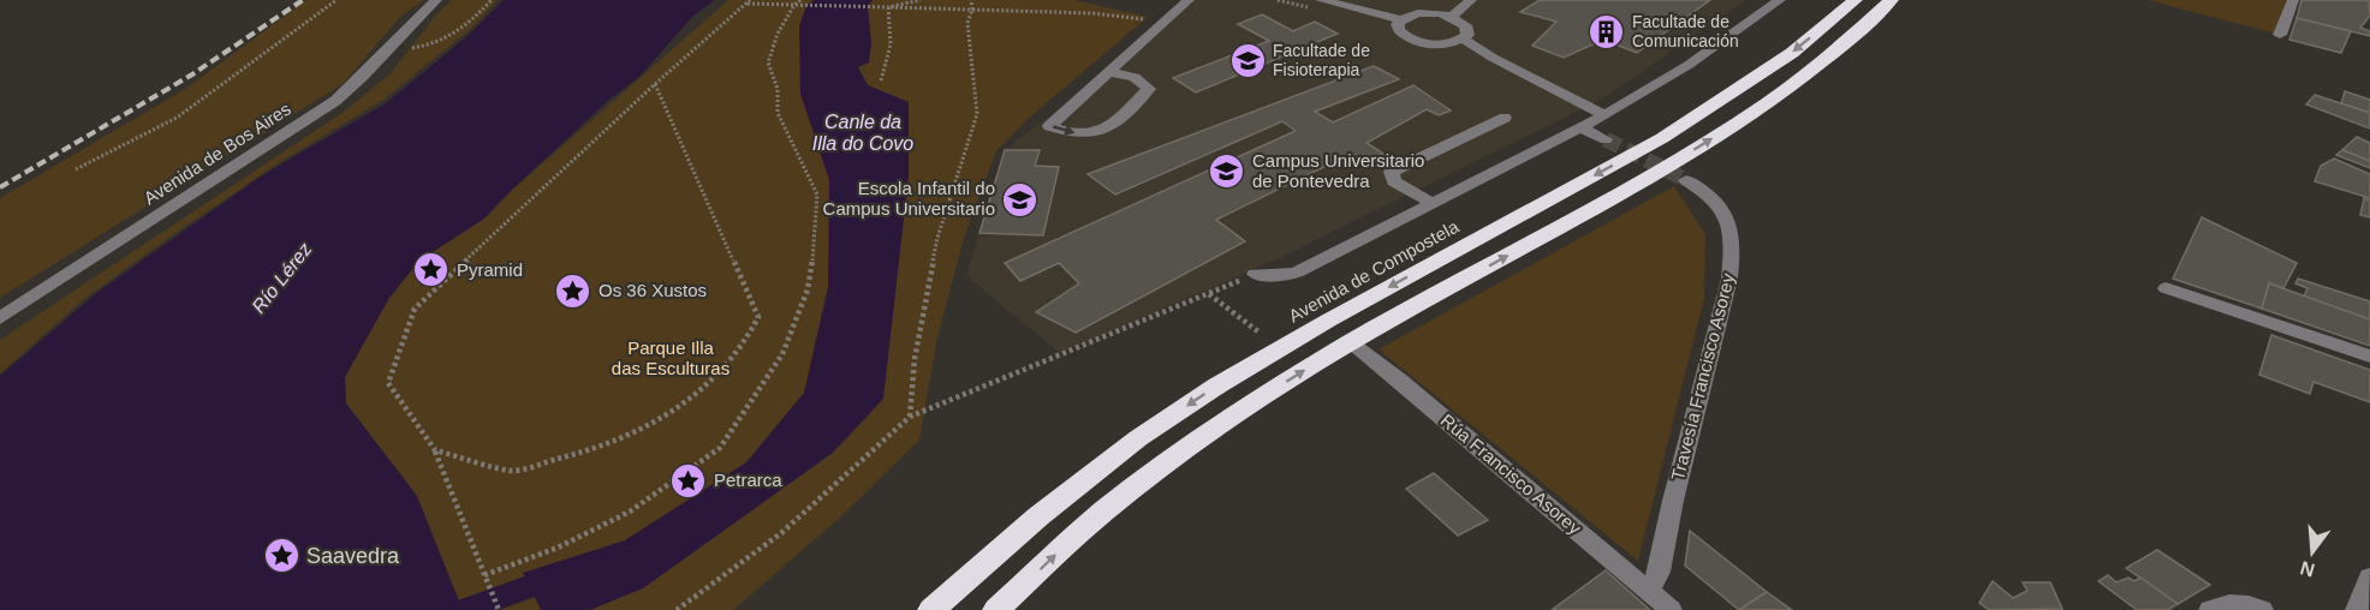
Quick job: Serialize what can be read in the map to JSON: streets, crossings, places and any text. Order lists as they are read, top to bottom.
{
  "streets": {
    "highway": ["Avenida de Compostela"],
    "street": ["Avenida de Bos Aires", "Travesía Francisco Asorey", "Rúa Francisco Asorey"]
  },
  "crossings": [
    ["Travesía Francisco Asorey", "Rúa Francisco Asorey"]
  ],
  "water": ["Canle da Illa do Covo", "Río Lérez"],
  "parks": ["Parque Illa das Esculturas"],
  "places": {
    "building": ["Facultade de Comunicación"],
    "school or university": ["Facultade de Fisioterapia", "Campus Universitario de Pontevedra", "Escola Infantil do Campus Universitario"],
    "place": [
      "Pyramid",
      "Os 36 Xustos",
      "Petrarca",
      "Saavedra"
    ]
  },
  "north": "bottom"
}
